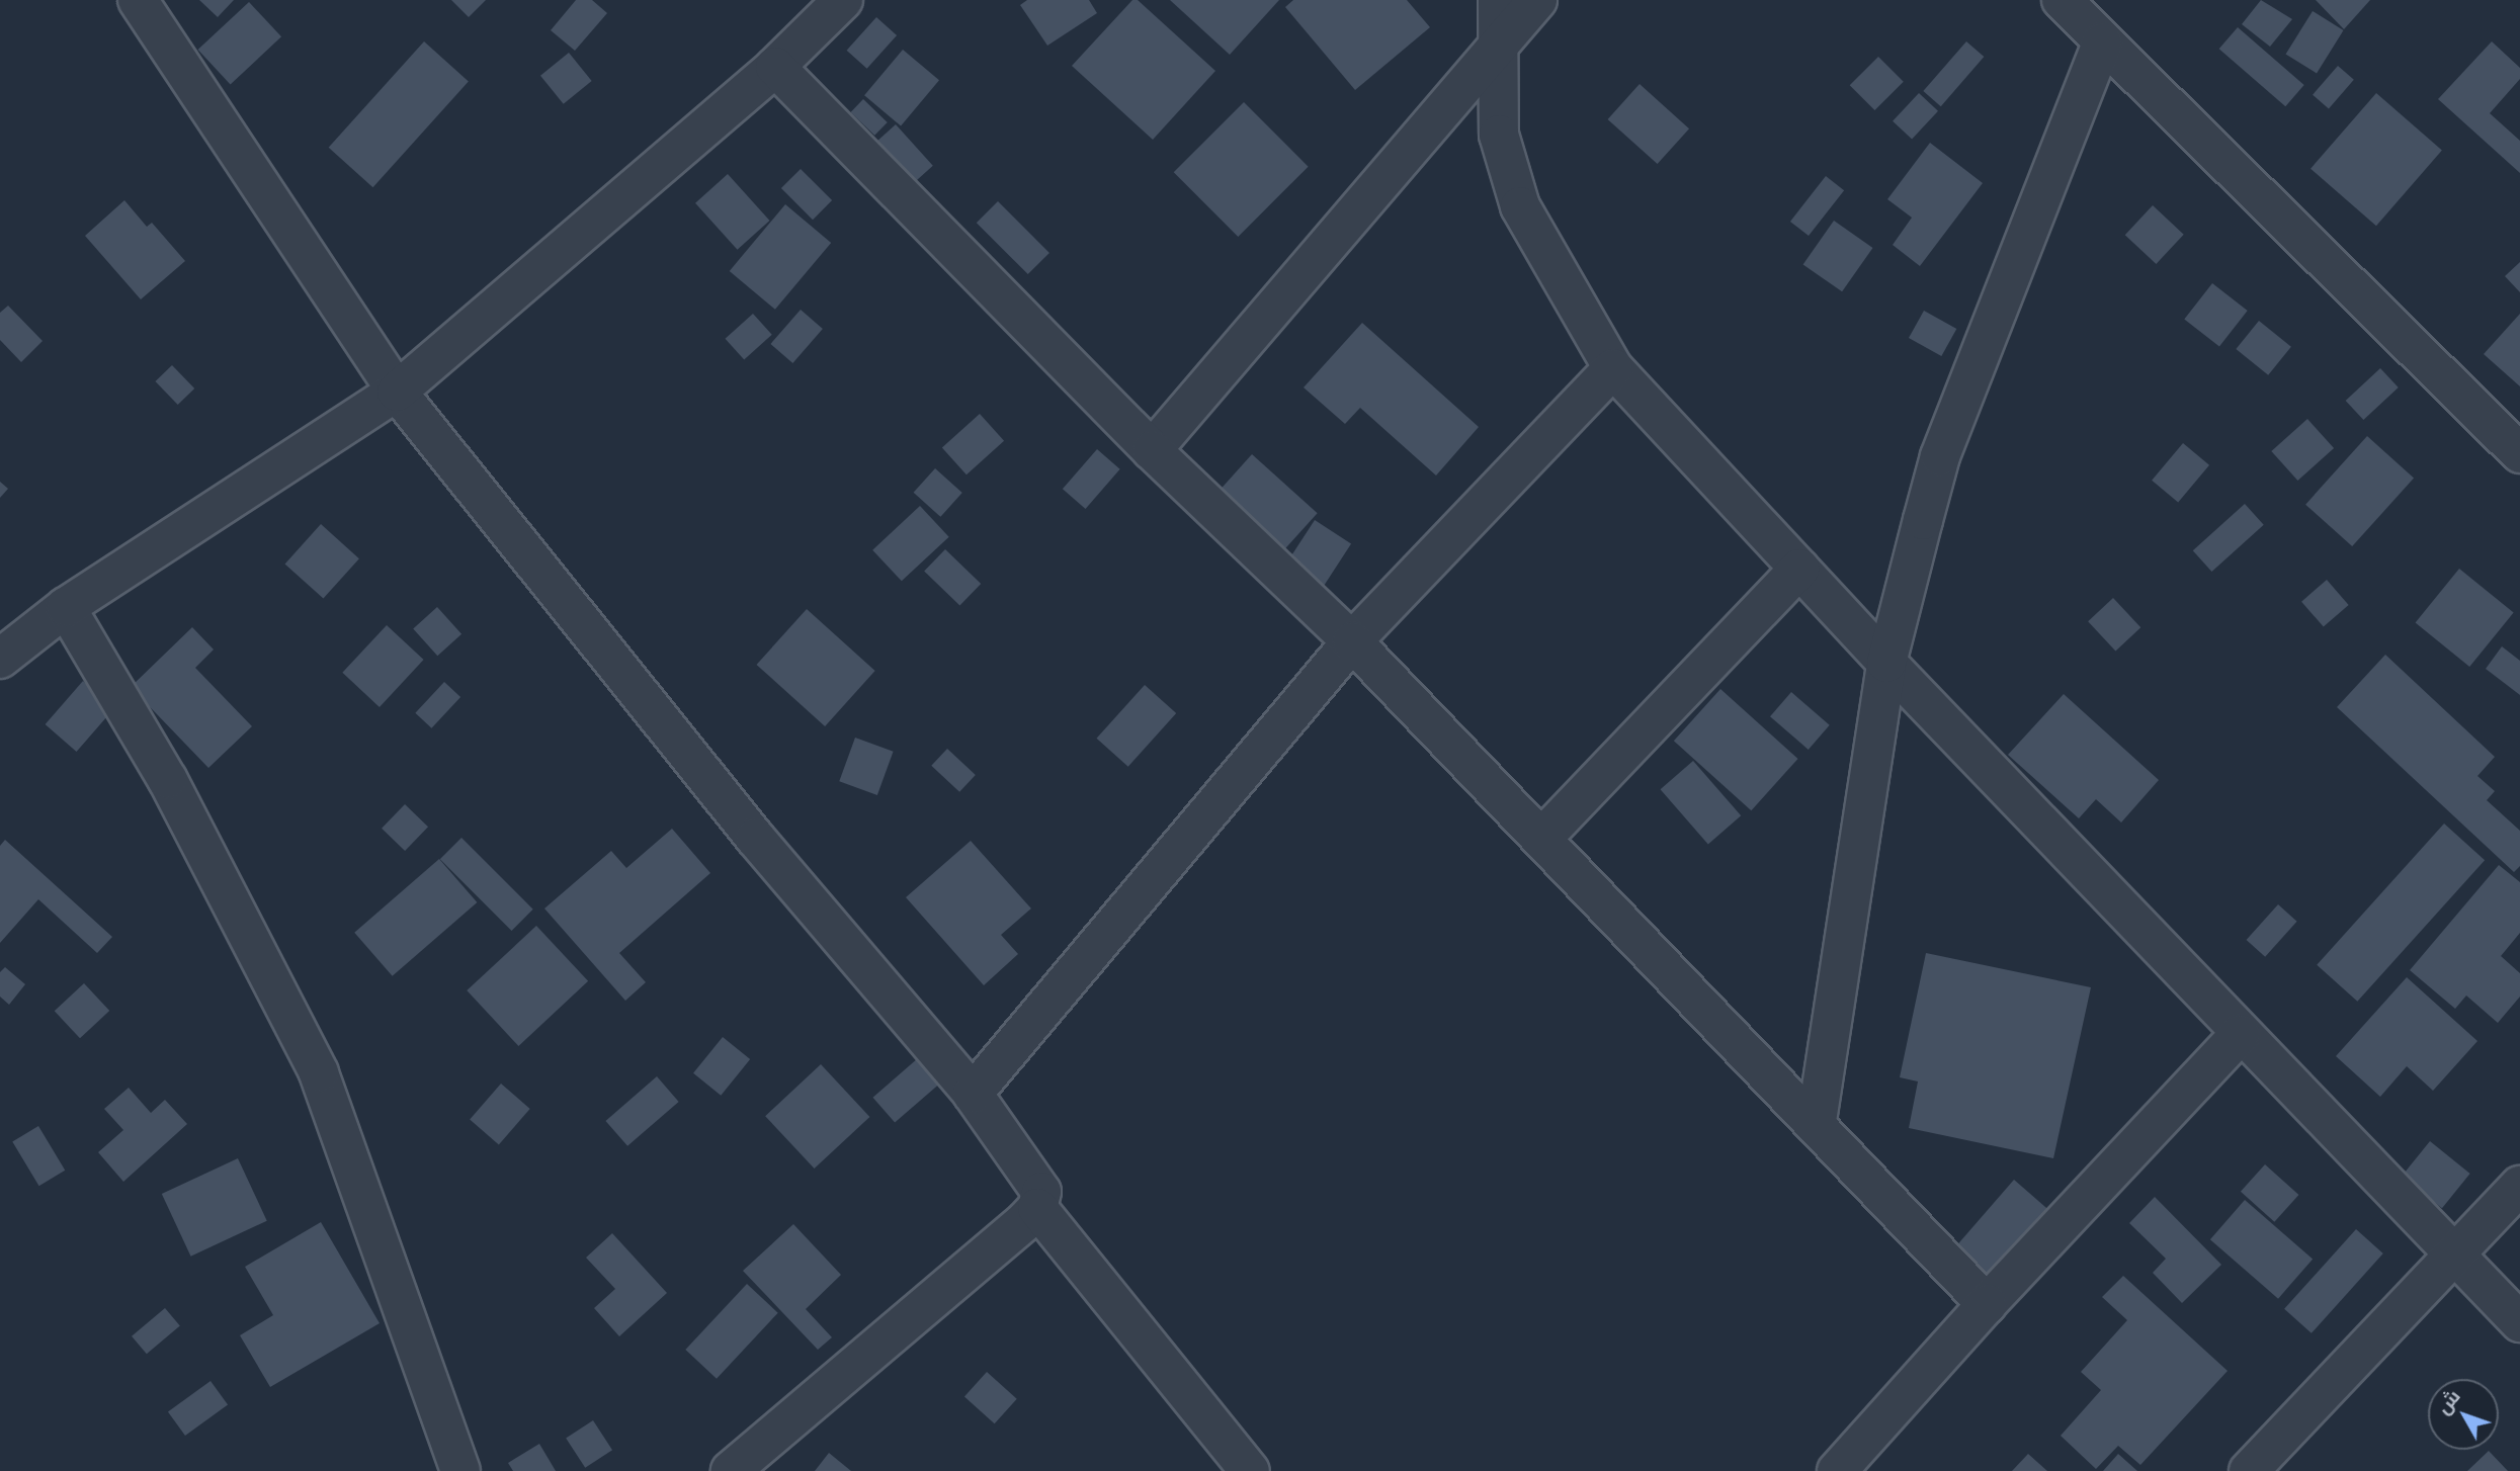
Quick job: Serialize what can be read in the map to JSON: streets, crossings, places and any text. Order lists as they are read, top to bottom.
{
  "north": "top left"
}
